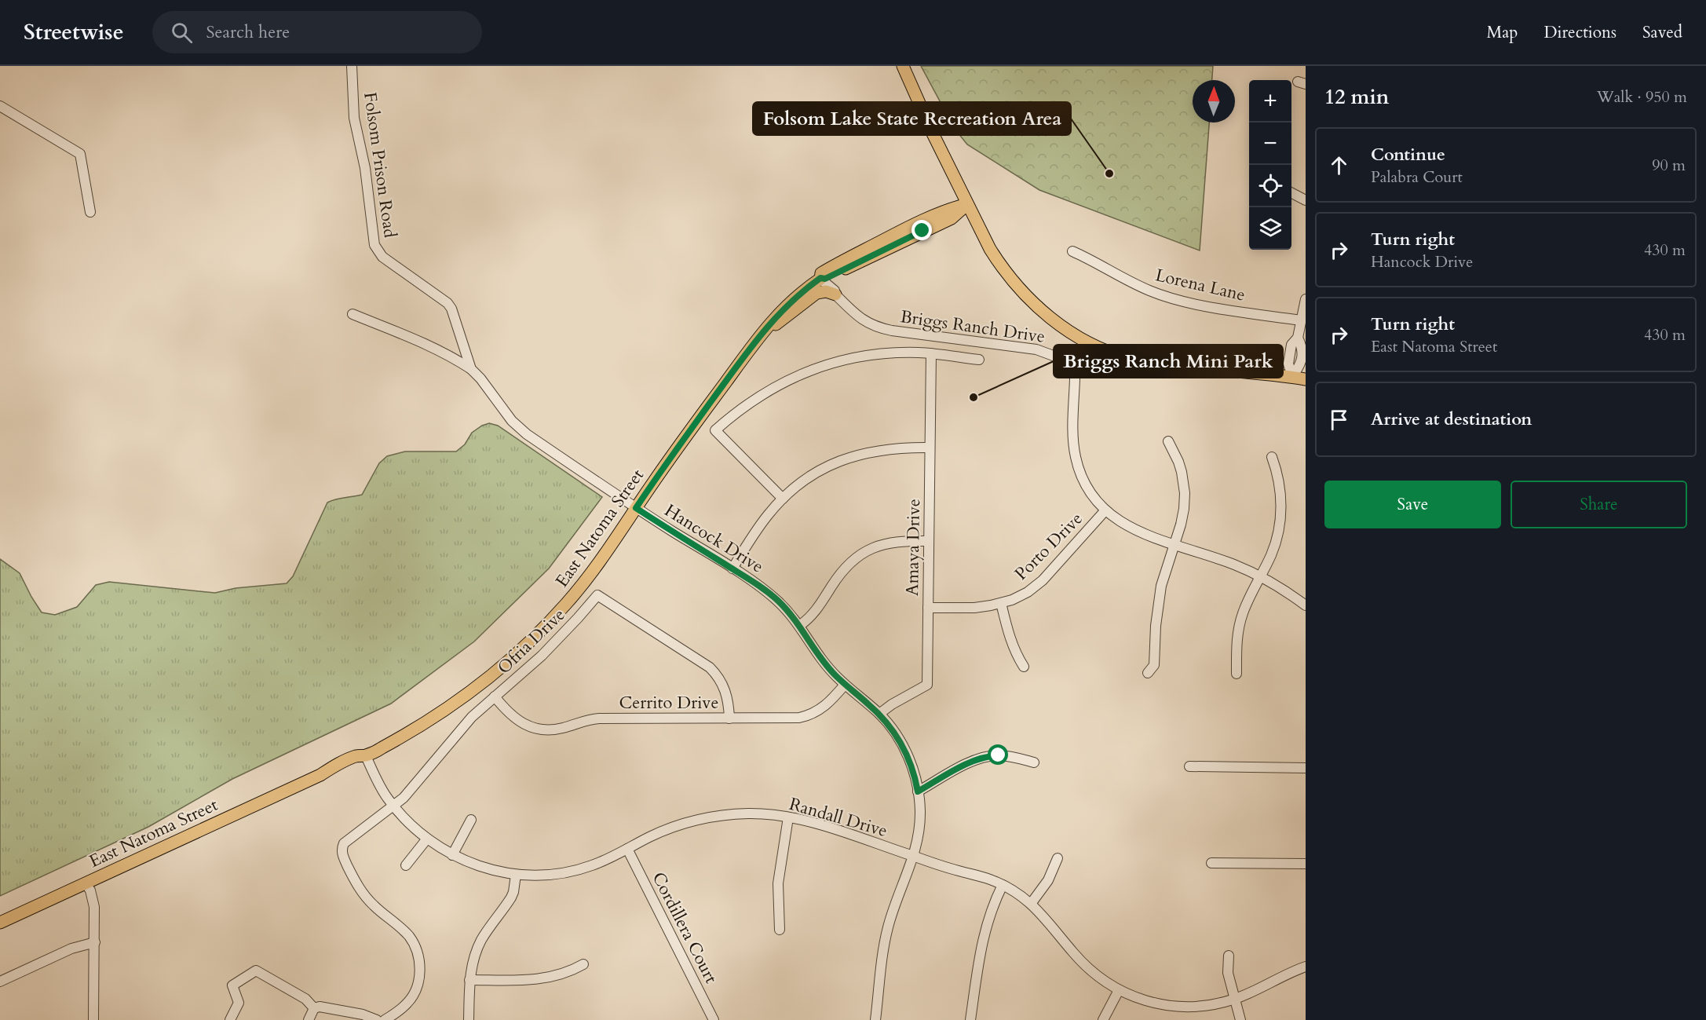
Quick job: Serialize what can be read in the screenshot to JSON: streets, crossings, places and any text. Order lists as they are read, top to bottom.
{
  "streets": {
    "main road": ["East Natoma Street"],
    "street": [
      "Folsom Prison Road",
      "Lorena Lane",
      "Briggs Ranch Drive",
      "Hancock Drive",
      "Porto Drive",
      "Amaya Drive",
      "Ofria Drive",
      "Cerrito Drive",
      "Randall Drive",
      "Cordillera Court"
    ]
  },
  "crossings": [
    ["Folsom Prison Road", "East Natoma Street"],
    ["Folsom Prison Road", "Hancock Drive"],
    ["Briggs Ranch Drive", "East Natoma Street"],
    ["Briggs Ranch Drive", "Porto Drive"],
    ["East Natoma Street", "Hancock Drive"],
    ["East Natoma Street", "Randall Drive"],
    ["Hancock Drive", "Amaya Drive"],
    ["Hancock Drive", "Cerrito Drive"],
    ["Hancock Drive", "Randall Drive"],
    ["Porto Drive", "Amaya Drive"],
    ["Ofria Drive", "Cerrito Drive"],
    ["Ofria Drive", "Randall Drive"],
    ["Randall Drive", "Cordillera Court"]
  ],
  "places": ["Folsom Lake State Recreation Area", "Briggs Ranch Mini Park"],
  "north": "top",
  "page": {
    "header": "Streetwise",
    "search": "Search here",
    "nav": ["Map", "Directions", "Saved"],
    "heading": ["12 min", "Walk · 950 m"],
    "map_buttons": ["+", "−"],
    "list": [
      ["Continue", "Palabra Court", "90 m"],
      ["Turn right", "Hancock Drive", "430 m"],
      ["Turn right", "East Natoma Street", "430 m"],
      "Arrive at destination"
    ],
    "buttons": ["Save", "Share"]
  }
}
